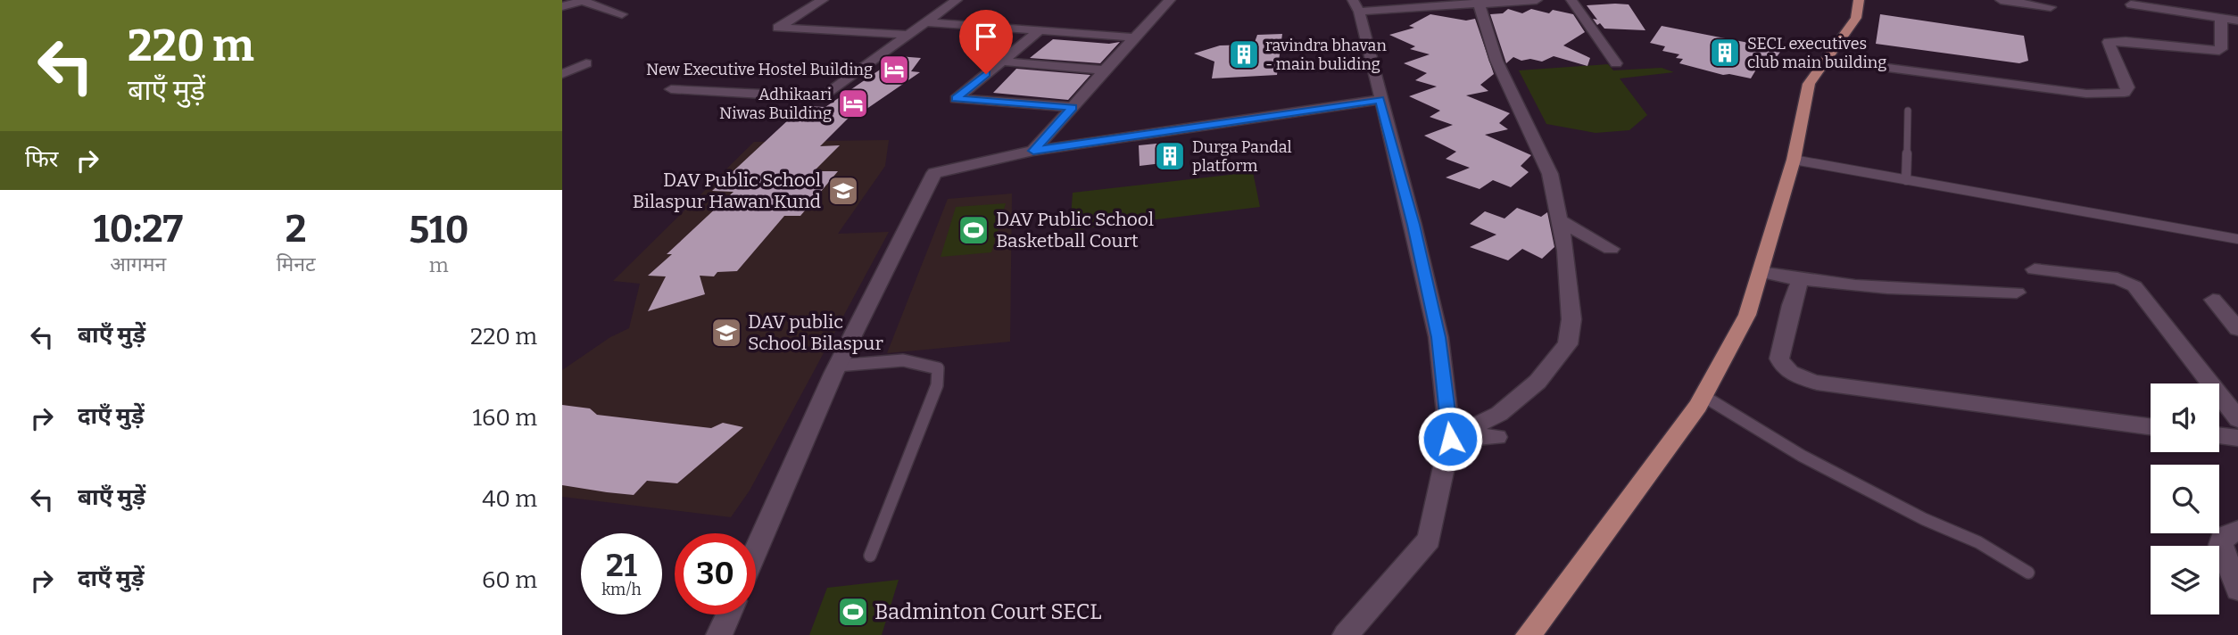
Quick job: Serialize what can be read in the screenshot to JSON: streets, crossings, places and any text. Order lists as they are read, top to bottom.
{
  "places": {
    "building": ["SECL executives club main building", "ravindra bhavan - main buliding", "Durga Pandal platform"],
    "hotel": ["New Executive Hostel Building", "Adhikaari Niwas Building"],
    "school or university": ["DAV Public School Bilaspur Hawan Kund", "DAV public School Bilaspur"],
    "sports": ["DAV Public School Basketball Court", "Badminton Court SECL"]
  },
  "page": {
    "turn": ["220 m", "बाएँ मुड़ें"],
    "then": "फिर",
    "eta": [
      "10:27",
      "आगमन",
      "2",
      "मिनट",
      "510",
      "m"
    ],
    "list": [
      {
        "name": "बाएँ मुड़ें",
        "value": "220 m"
      },
      {
        "name": "दाएँ मुड़ें",
        "value": "160 m"
      },
      {
        "name": "बाएँ मुड़ें",
        "value": "40 m"
      },
      {
        "name": "दाएँ मुड़ें",
        "value": "60 m"
      }
    ],
    "speed": "21 km/h",
    "limit": "30"
  }
}
